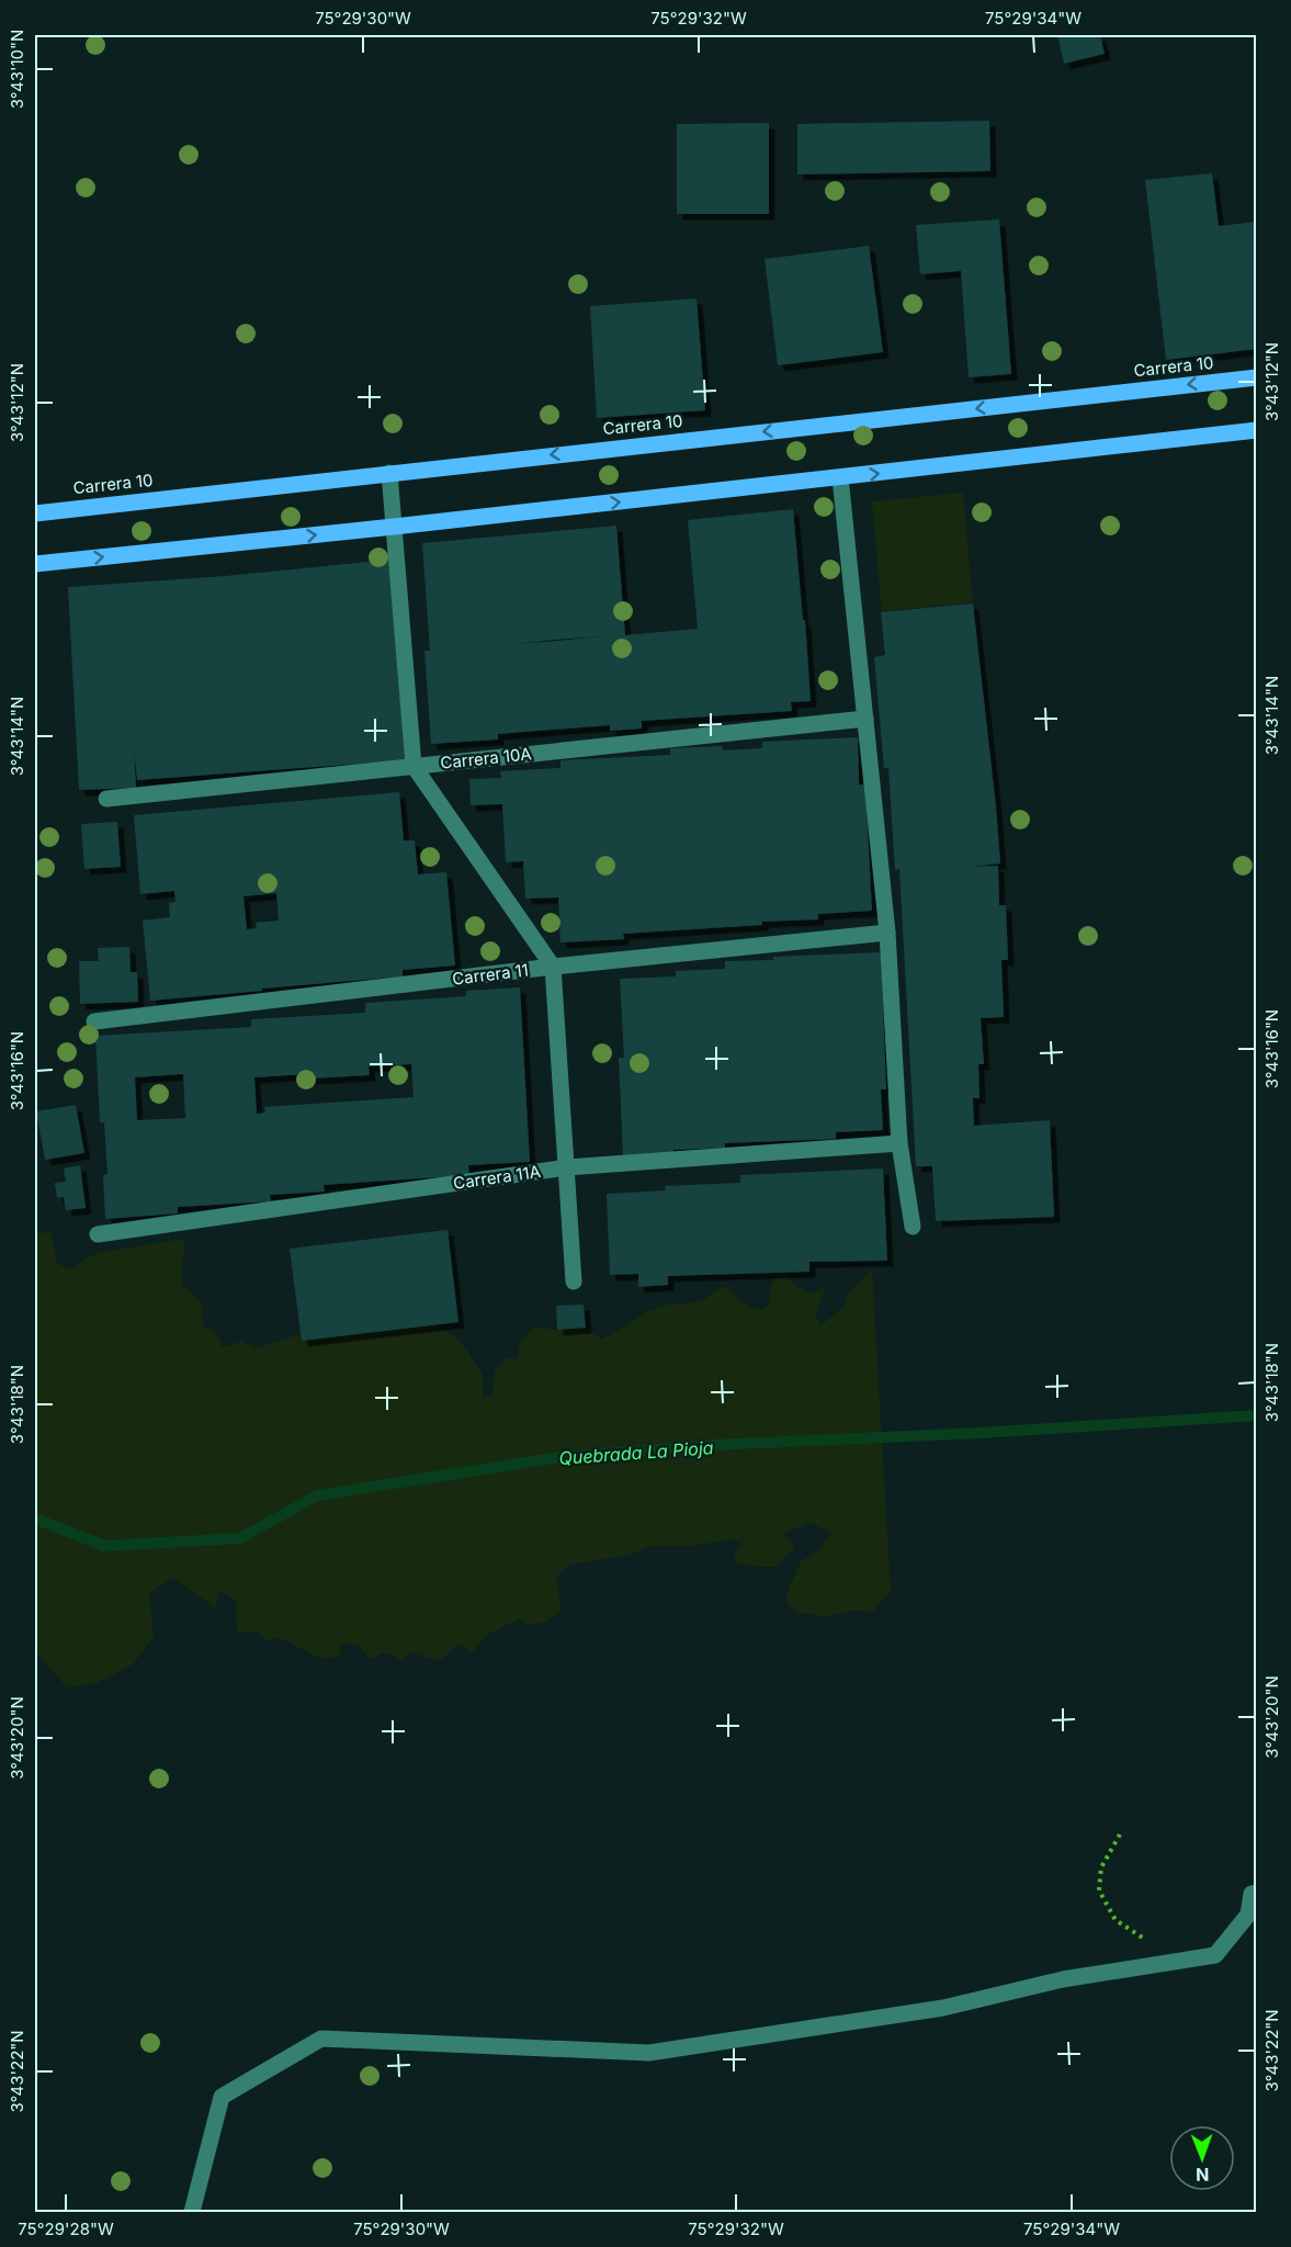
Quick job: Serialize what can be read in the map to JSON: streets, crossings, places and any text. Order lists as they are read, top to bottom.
{
  "streets": {
    "main road": ["Carrera 10"],
    "street": ["Carrera 10A", "Carrera 11", "Carrera 11A"]
  },
  "water": ["Quebrada La Pioja"],
  "north": "bottom",
  "coordinates": [
    "75°29'30\"W",
    "75°29'32\"W",
    "75°29'34\"W",
    "3°43'10\"N",
    "3°43'12\"N",
    "3°43'14\"N",
    "3°43'16\"N",
    "3°43'18\"N",
    "3°43'20\"N",
    "3°43'22\"N",
    "75°29'28\"W"
  ]
}
